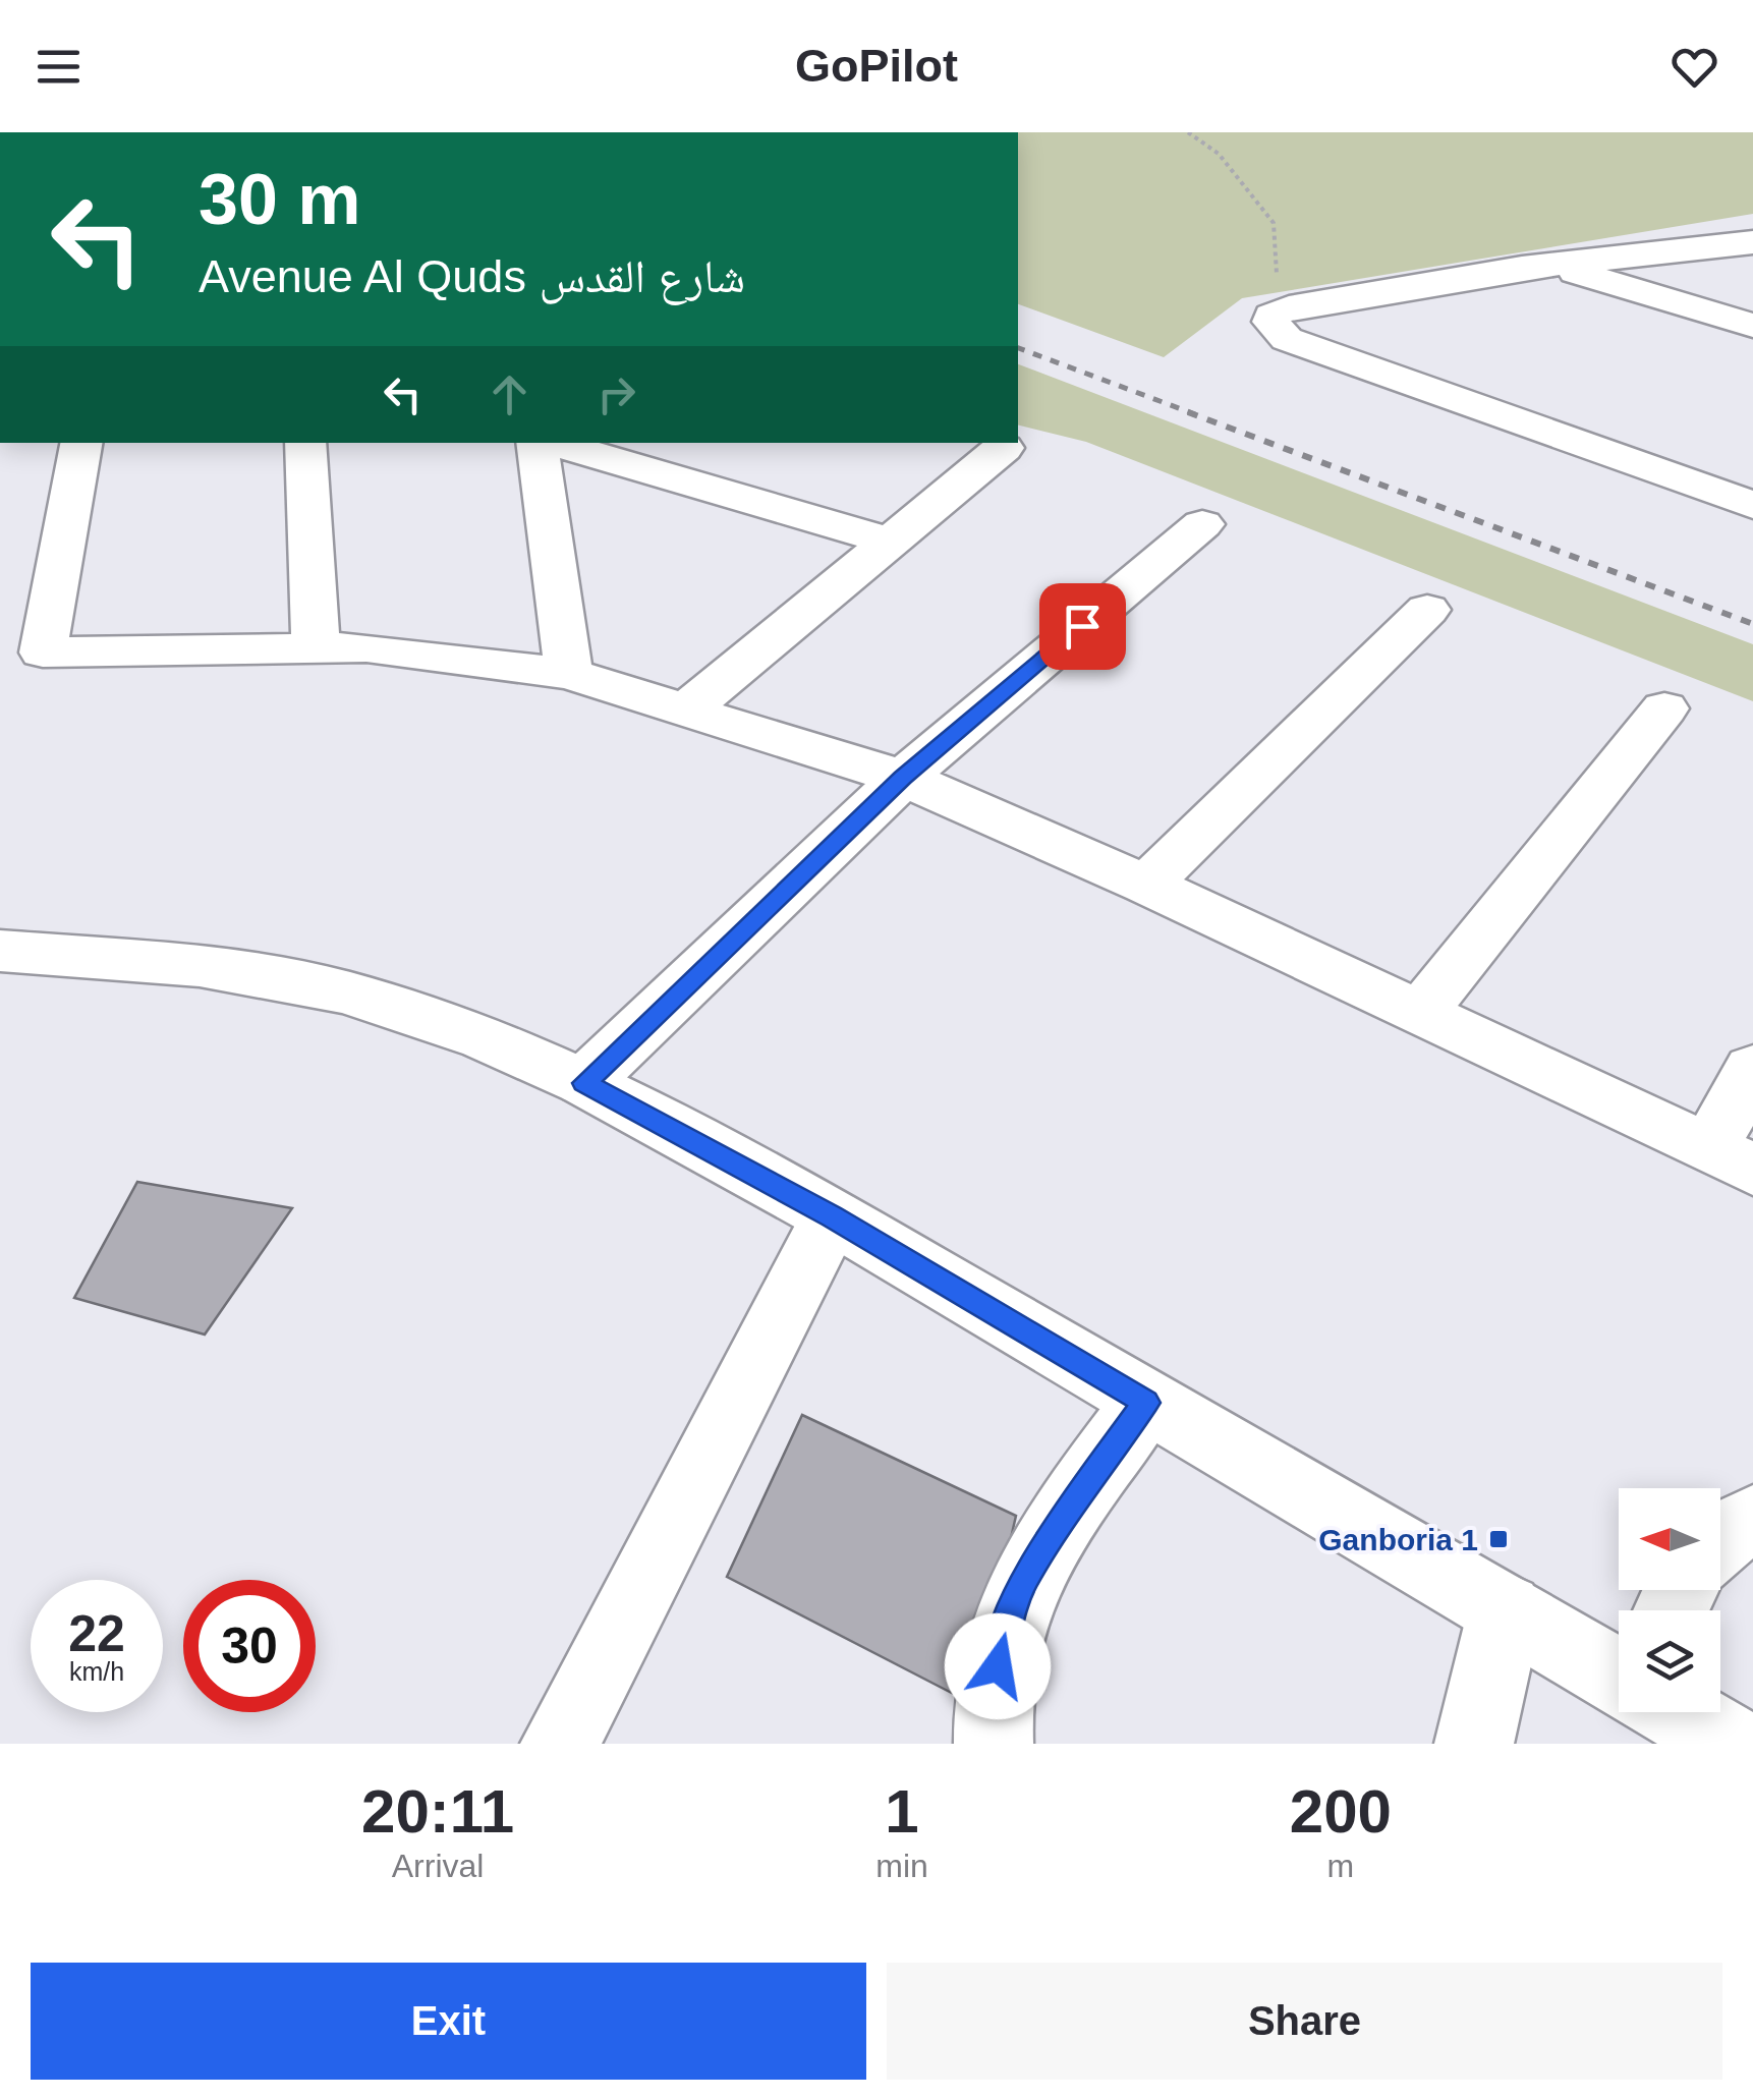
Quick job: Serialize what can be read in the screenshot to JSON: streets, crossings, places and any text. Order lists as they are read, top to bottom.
{
  "places": {
    "transit": ["Ganboria 1"]
  },
  "north": "left",
  "page": {
    "header": "GoPilot",
    "turn": ["30 m", "Avenue Al Quds شارع القدس"],
    "speed": "22 km/h",
    "limit": "30",
    "eta": [
      "20:11",
      "Arrival",
      "1",
      "min",
      "200",
      "m"
    ],
    "buttons": ["Exit", "Share"]
  }
}
